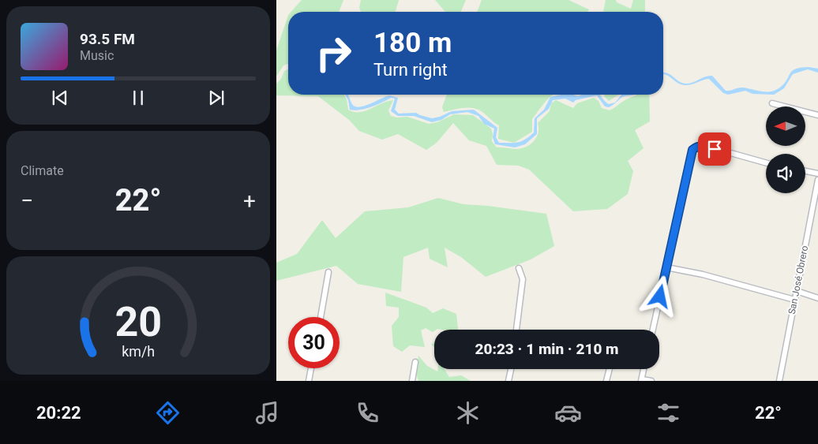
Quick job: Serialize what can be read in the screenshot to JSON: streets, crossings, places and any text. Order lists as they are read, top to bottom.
{
  "streets": {
    "street": ["San José Obrero"]
  },
  "north": "left",
  "page": {
    "turn": ["180 m", "Turn right"],
    "song": ["93.5 FM", "Music"],
    "tile": "Climate",
    "heat": ["−", "22°", "+"],
    "limit": "30",
    "trip": "20:23 · 1 min · 210 m",
    "tabs": ["20:22", "22°"],
    "gauge": ["20", "km/h"]
  }
}
